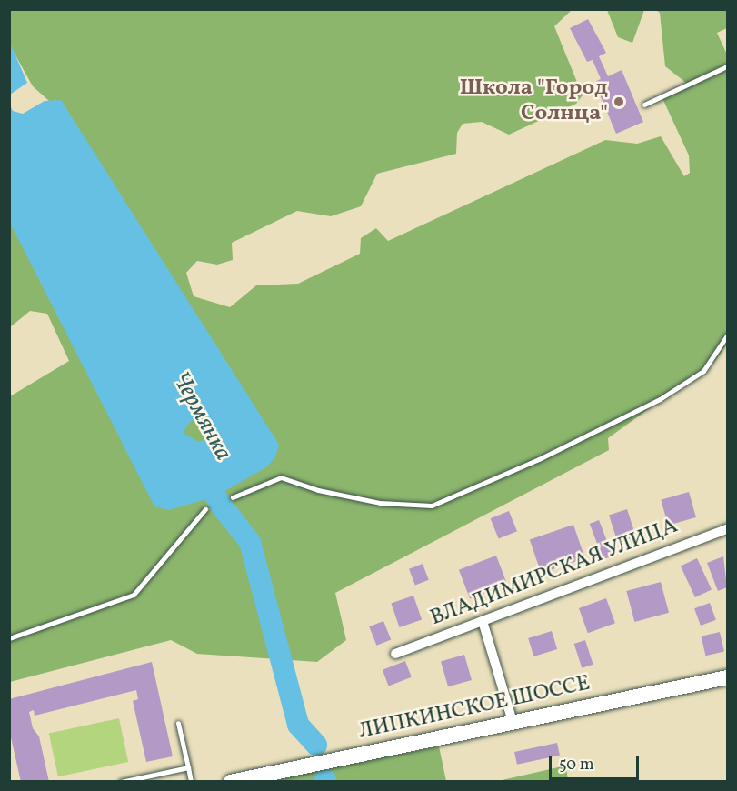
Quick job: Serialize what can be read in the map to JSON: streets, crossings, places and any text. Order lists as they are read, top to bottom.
{
  "streets": {
    "street": ["ВЛАДИМИРСКАЯ УЛИЦА", "ЛИПКИНСКОЕ ШОССЕ"]
  },
  "water": ["Чермянка"],
  "places": ["Школа \"Город Cолнца\""],
  "scale_bar": "50 m"
}
